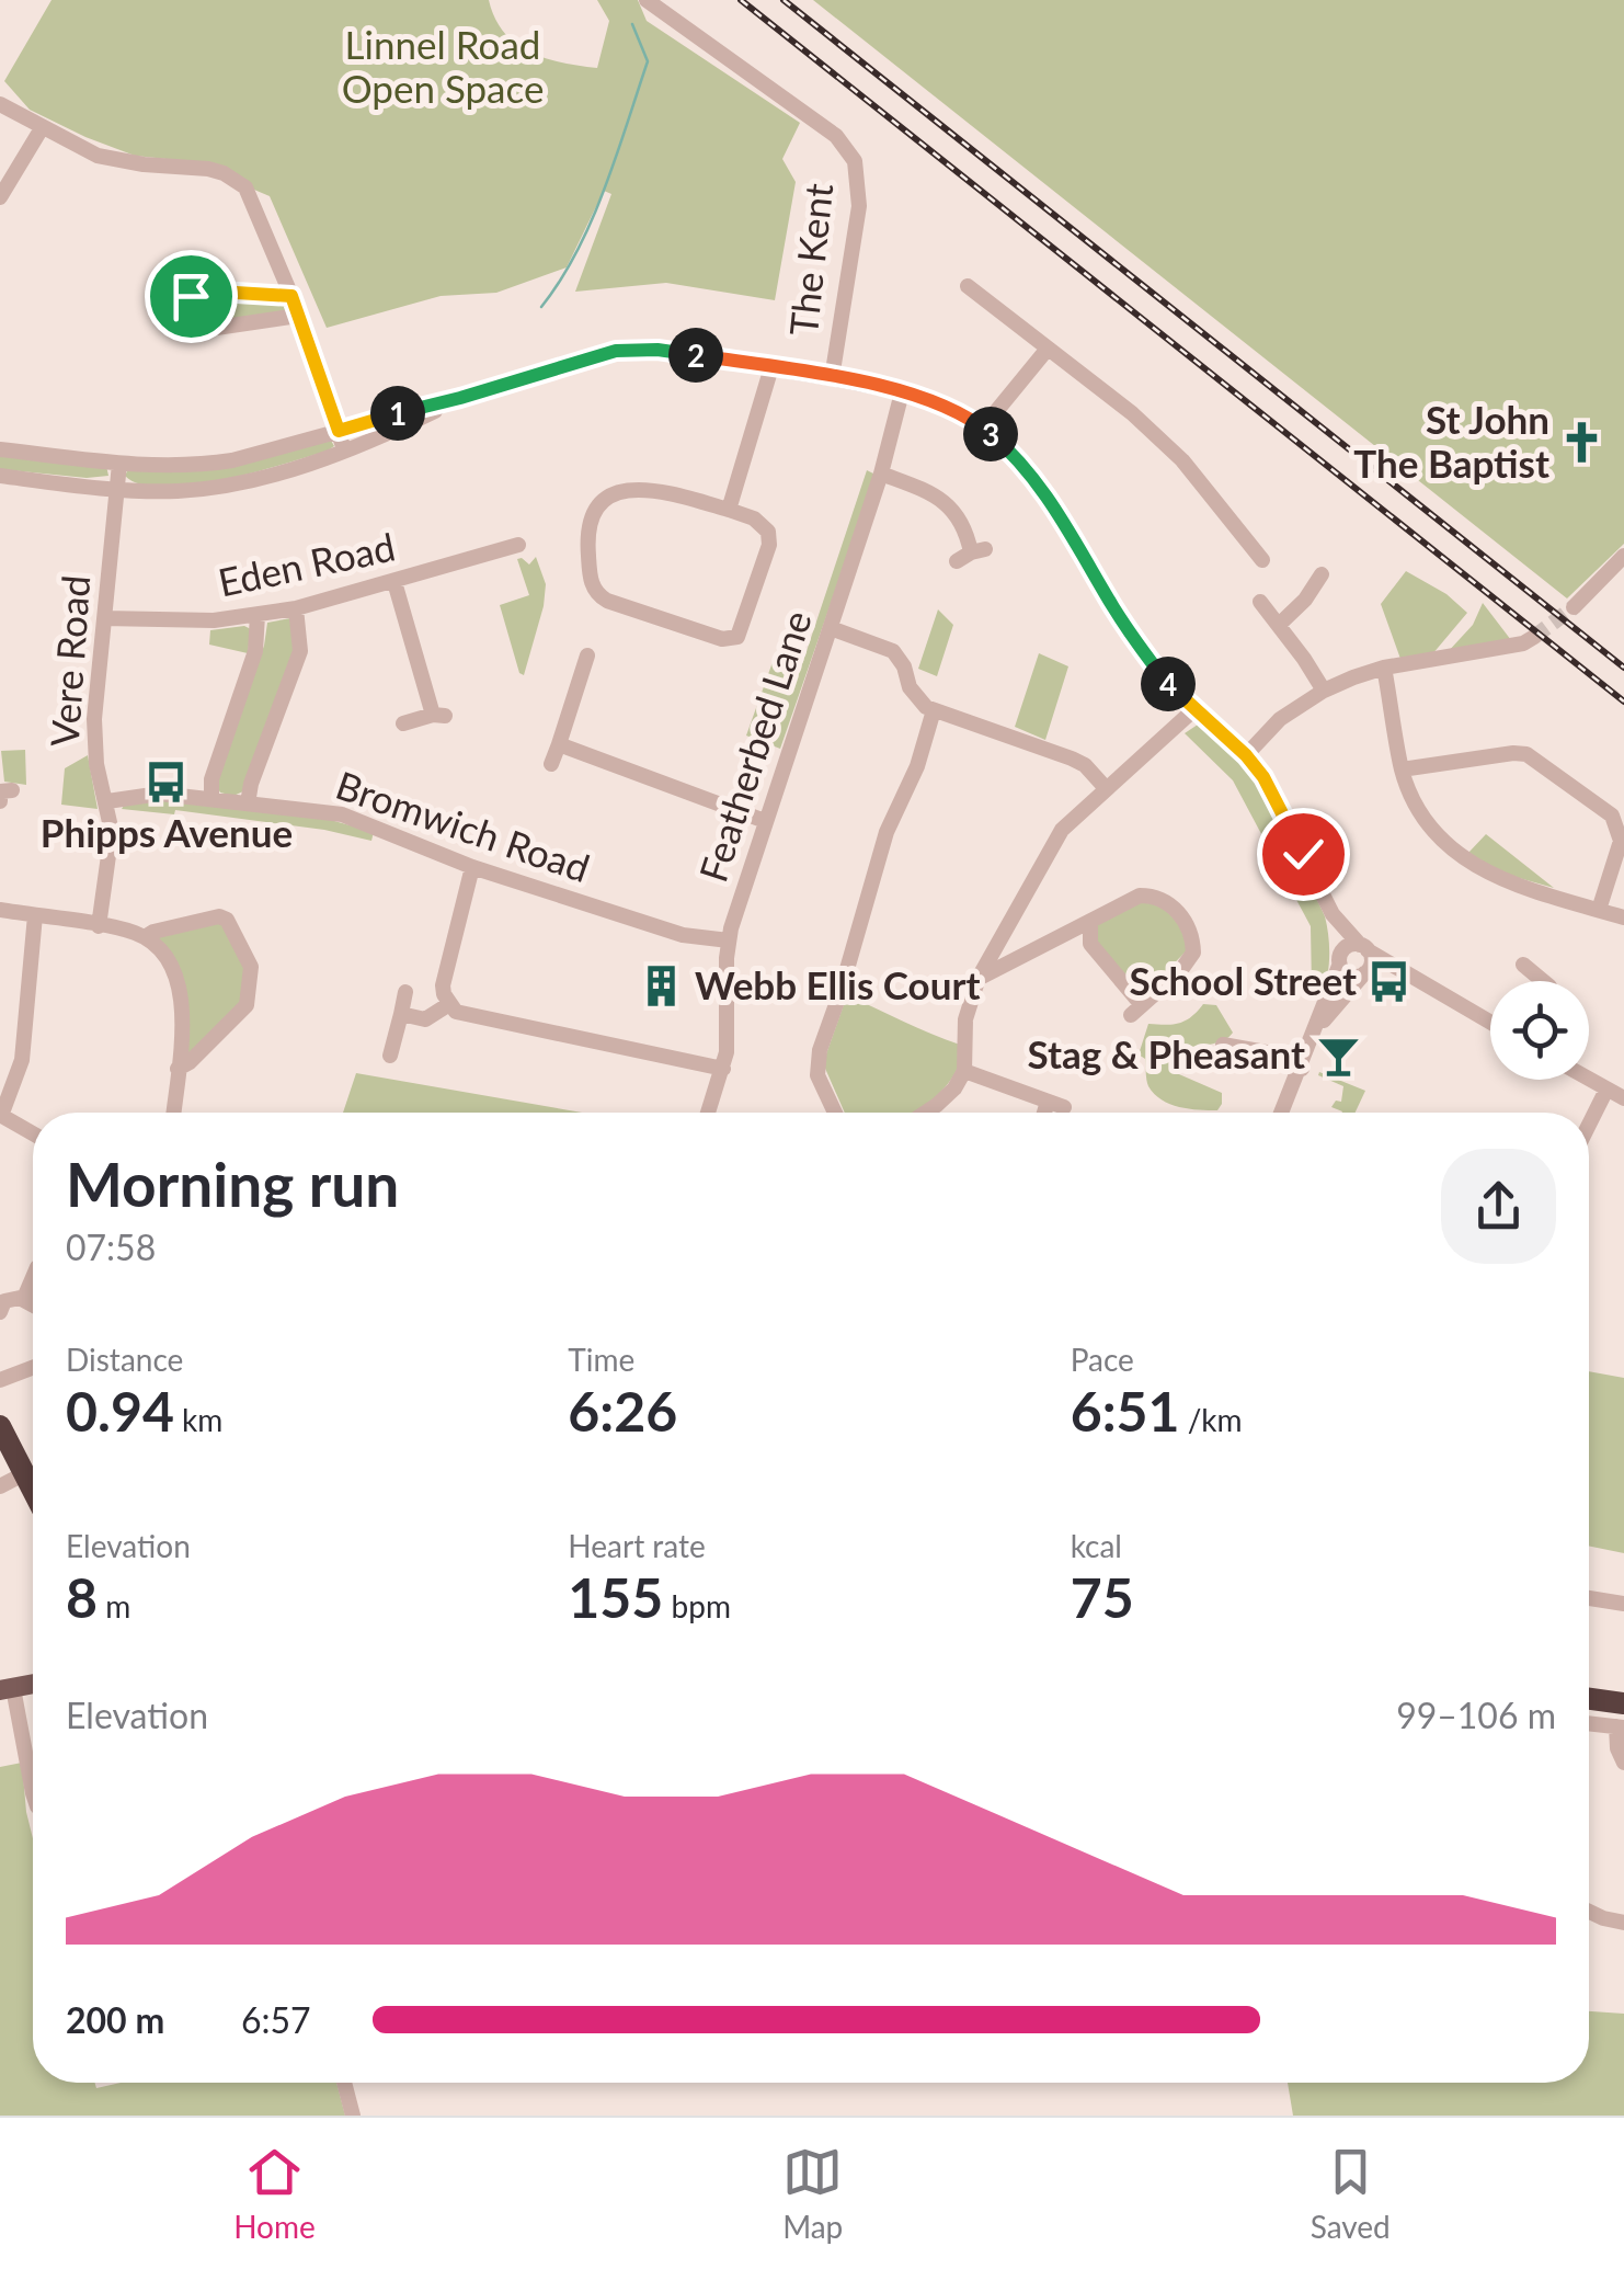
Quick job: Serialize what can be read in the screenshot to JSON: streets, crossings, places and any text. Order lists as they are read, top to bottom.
{
  "streets": {
    "street": [
      "The Kent",
      "Eden Road",
      "Vere Road",
      "Featherbed Lane",
      "Bromwich Road"
    ]
  },
  "crossings": [
    ["The Kent", "Featherbed Lane"],
    ["Eden Road", "Vere Road"],
    ["Vere Road", "Bromwich Road"],
    ["Featherbed Lane", "Bromwich Road"]
  ],
  "parks": ["Linnel Road Open Space"],
  "places": {
    "church": ["St John The Baptist"],
    "bus stop": ["Phipps Avenue", "School Street"],
    "building": ["Webb Ellis Court"],
    "bar": ["Stag & Pheasant"]
  },
  "page": {
    "pins": [
      "2",
      "1",
      "3",
      "4"
    ],
    "heading": ["Morning run", "07:58"],
    "stats": [
      ["Distance", "0.94 km"],
      ["Time", "6:26"],
      ["Pace", "6:51 /km"],
      ["Elevation", "8 m"],
      ["Heart rate", "155 bpm"],
      ["kcal", "75"]
    ],
    "chart": ["Elevation", "99–106 m"],
    "list": [
      {
        "name": "200 m",
        "note": "6:57"
      }
    ],
    "tabs": ["Home", "Map", "Saved"]
  }
}
